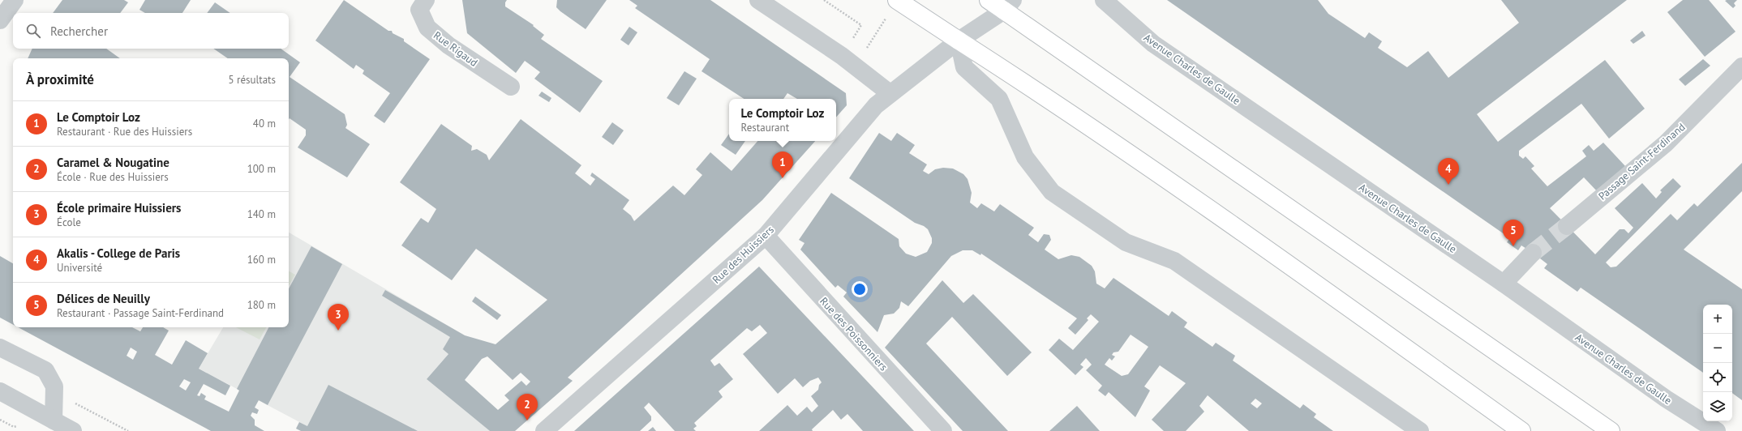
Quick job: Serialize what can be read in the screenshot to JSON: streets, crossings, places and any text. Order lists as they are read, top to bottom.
{
  "streets": {
    "street": [
      "Rue Rigaud",
      "Avenue Charles de Gaulle",
      "Passage Saint-Ferdinand",
      "Rue des Huissiers",
      "Rue des Poissonniers"
    ]
  },
  "crossings": [
    ["Rue des Huissiers", "Rue des Poissonniers"]
  ],
  "page": {
    "search": "Rechercher",
    "heading": ["À proximité", "5 résultats"],
    "popup": ["Le Comptoir Loz", "Restaurant"],
    "list": [
      {
        "mark": "1",
        "name": "Le Comptoir Loz",
        "note": "Restaurant · Rue des Huissiers",
        "value": "40 m"
      },
      {
        "mark": "2",
        "name": "Caramel & Nougatine",
        "note": "École · Rue des Huissiers",
        "value": "100 m"
      },
      {
        "mark": "3",
        "name": "École primaire Huissiers",
        "note": "École",
        "value": "140 m"
      },
      {
        "mark": "4",
        "name": "Akalis - College de Paris",
        "note": "Université",
        "value": "160 m"
      },
      {
        "mark": "5",
        "name": "Délices de Neuilly",
        "note": "Restaurant · Passage Saint-Ferdinand",
        "value": "180 m"
      }
    ],
    "pins": [
      "1",
      "4",
      "5",
      "3",
      "2"
    ],
    "map_buttons": ["+", "−"]
  }
}
